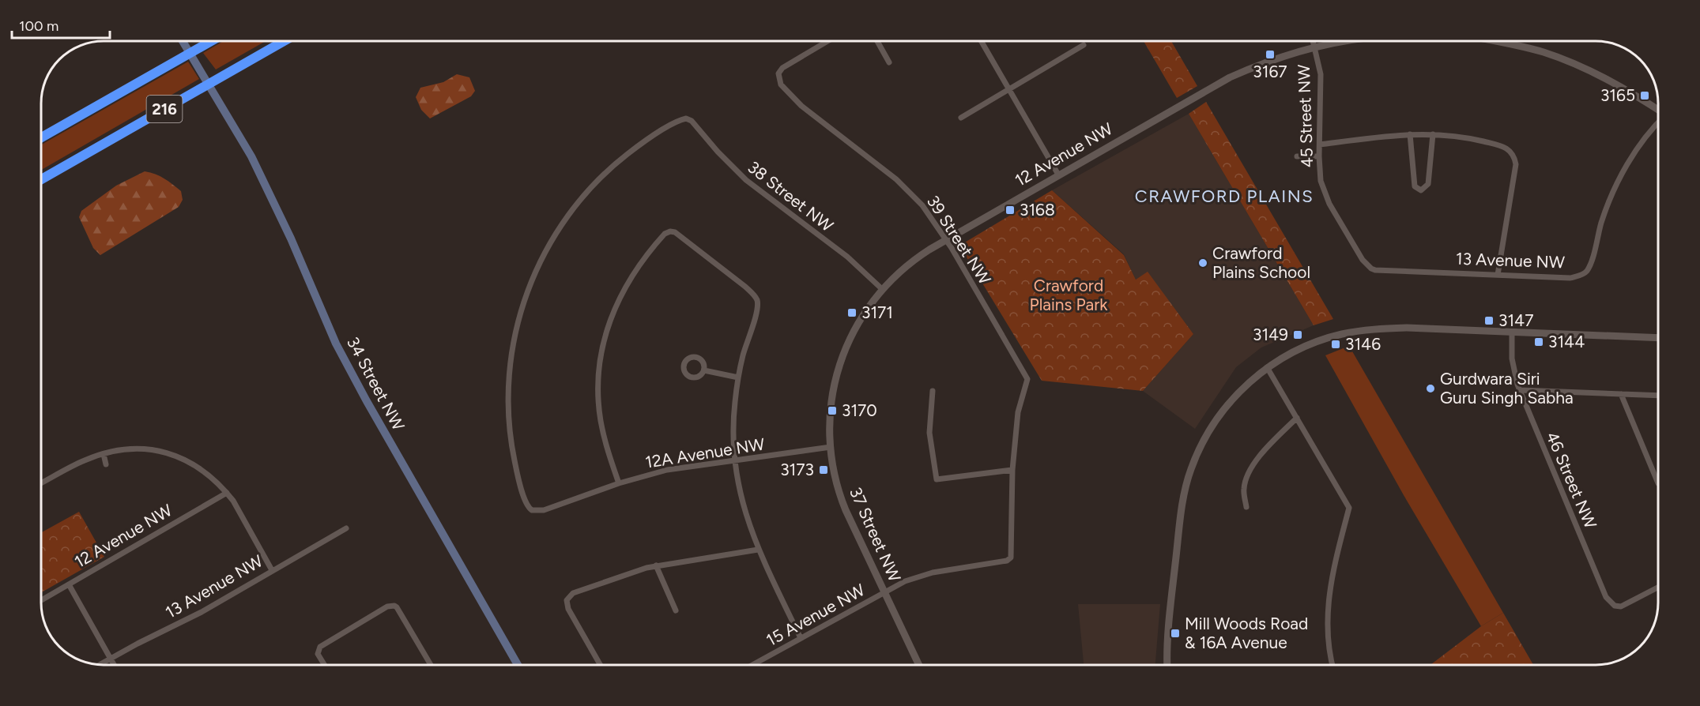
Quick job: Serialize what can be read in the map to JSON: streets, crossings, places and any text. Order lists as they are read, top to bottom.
{
  "streets": {
    "highway": ["216"],
    "main road": ["34 Street NW"],
    "street": [
      "45 Street NW",
      "12 Avenue NW",
      "38 Street NW",
      "39 Street NW",
      "13 Avenue NW",
      "12A Avenue NW",
      "46 Street NW",
      "37 Street NW",
      "15 Avenue NW"
    ]
  },
  "crossings": [
    ["45 Street NW", "12 Avenue NW"],
    ["45 Street NW", "13 Avenue NW"],
    ["12 Avenue NW", "38 Street NW"],
    ["12 Avenue NW", "39 Street NW"],
    ["12 Avenue NW", "37 Street NW"],
    ["38 Street NW", "12A Avenue NW"],
    ["39 Street NW", "15 Avenue NW"],
    ["12A Avenue NW", "37 Street NW"],
    ["37 Street NW", "15 Avenue NW"]
  ],
  "districts": ["CRAWFORD PLAINS"],
  "parks": ["Crawford Plains Park"],
  "places": {
    "transit": [
      "3167",
      "3165",
      "3168",
      "3171",
      "3147",
      "3149",
      "3144",
      "3146",
      "3170",
      "3173",
      "Mill Woods Road & 16A Avenue"
    ],
    "other": ["Crawford Plains School", "Gurdwara Siri Guru Singh Sabha"]
  },
  "scale_bar": "100 m"
}
